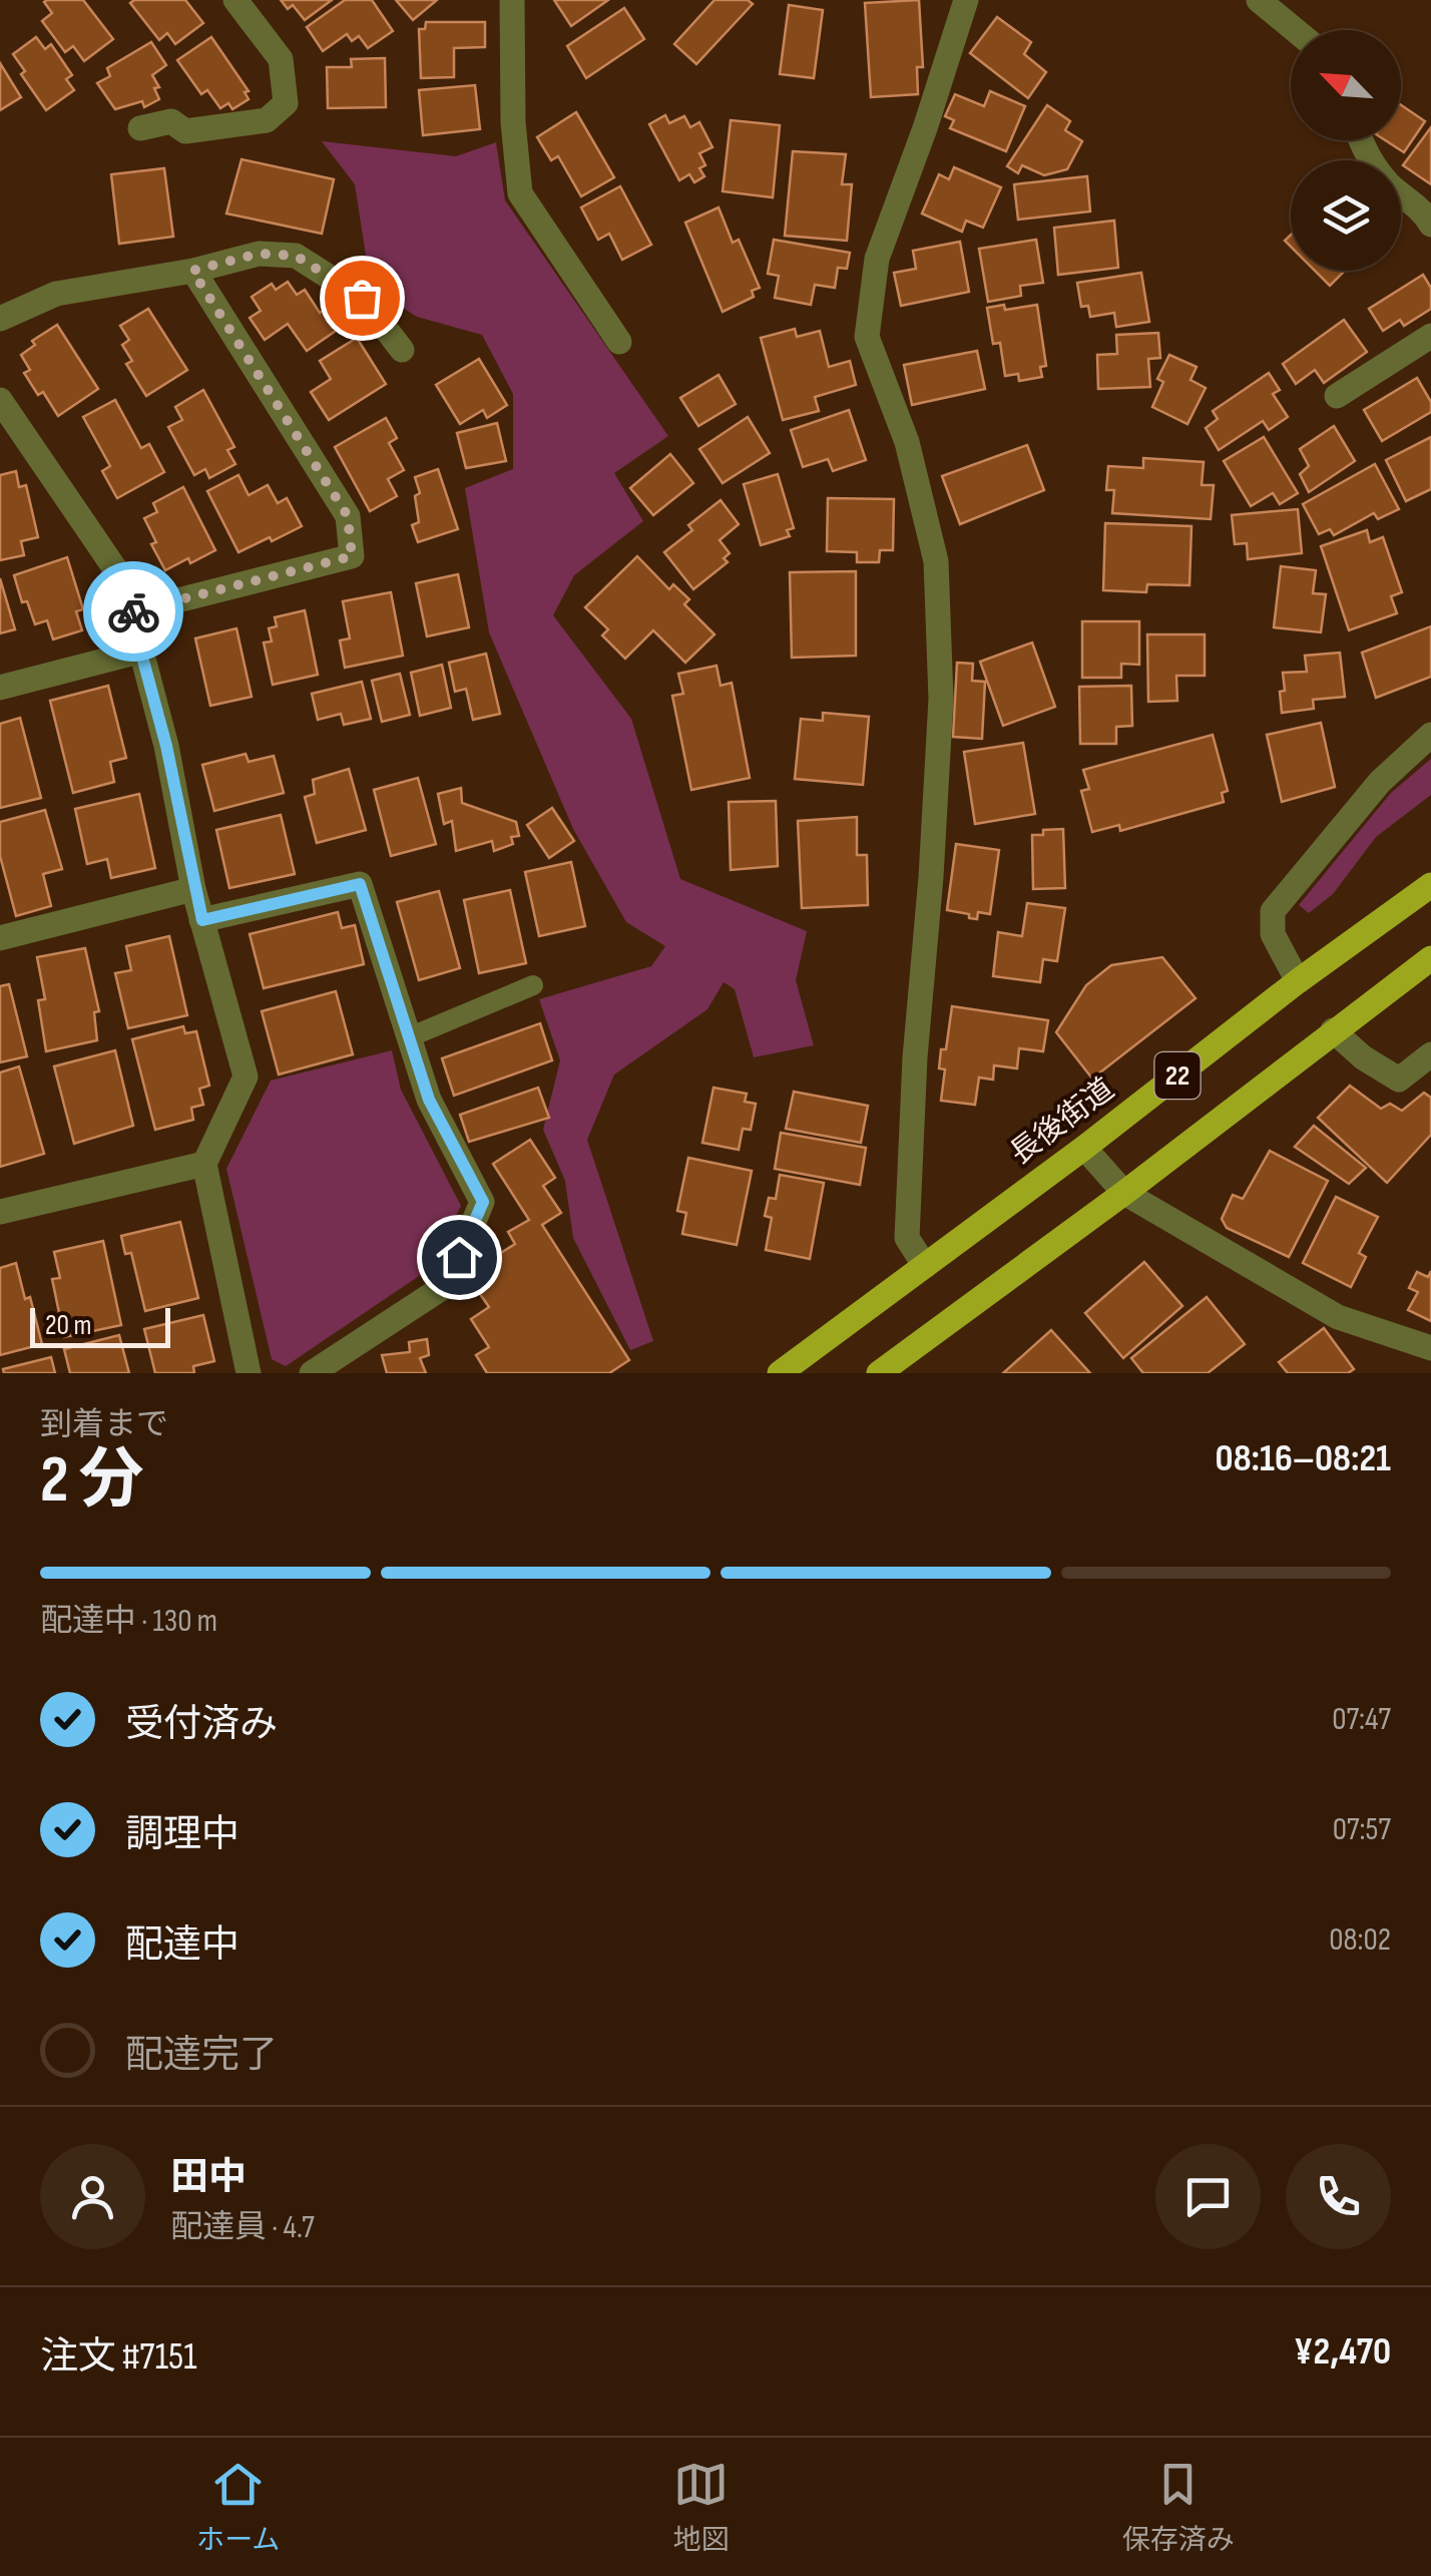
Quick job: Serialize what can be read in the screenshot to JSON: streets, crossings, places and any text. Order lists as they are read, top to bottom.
{
  "streets": {
    "main road": ["22", "長後街道"]
  },
  "scale_bar": "20 m",
  "north": "top left",
  "page": {
    "scale": "20 m",
    "heading": ["2 分", "到着まで", "08:16–08:21"],
    "panel": [
      "田中",
      "配達員 · 4.7",
      "注文 #7151",
      "¥2,470"
    ],
    "bar": "配達中 · 130 m",
    "list": [
      ["受付済み", "07:47"],
      ["調理中", "07:57"],
      ["配達中", "08:02"],
      "配達完了"
    ],
    "tabs": ["ホーム", "地図", "保存済み"]
  }
}
